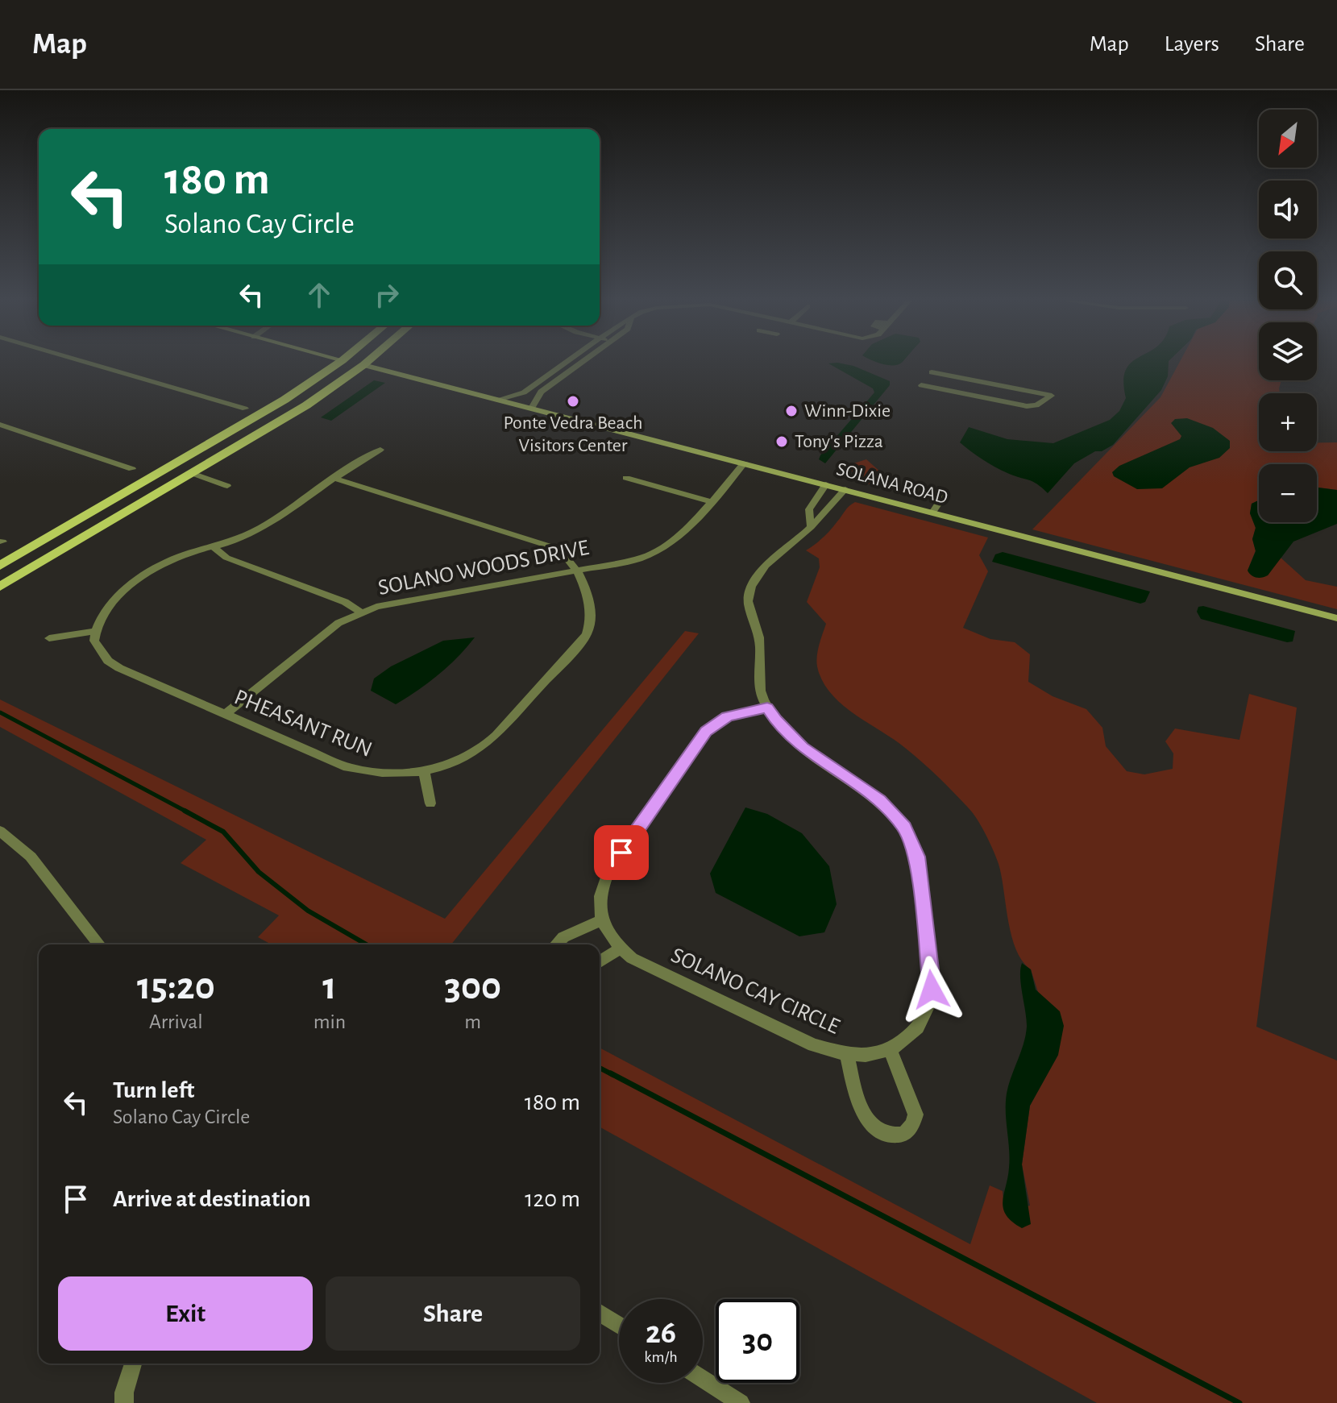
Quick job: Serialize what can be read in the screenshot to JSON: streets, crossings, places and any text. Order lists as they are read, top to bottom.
{
  "streets": {
    "street": [
      "SOLANA ROAD",
      "SOLANO WOODS DRIVE",
      "PHEASANT RUN",
      "SOLANO CAY CIRCLE"
    ]
  },
  "crossings": [
    ["SOLANA ROAD", "SOLANO WOODS DRIVE"],
    ["SOLANA ROAD", "SOLANO CAY CIRCLE"],
    ["SOLANO WOODS DRIVE", "PHEASANT RUN"]
  ],
  "places": ["Ponte Vedra Beach Visitors Center", "Winn-Dixie", "Tony's Pizza"],
  "north": "bottom left",
  "page": {
    "header": "Map",
    "nav": ["Map", "Layers", "Share"],
    "map_buttons": ["+", "−"],
    "turn": ["180 m", "Solano Cay Circle"],
    "eta": [
      "15:20",
      "Arrival",
      "1",
      "min",
      "300",
      "m"
    ],
    "list": [
      {
        "name": "Turn left",
        "note": "Solano Cay Circle",
        "value": "180 m"
      },
      {
        "name": "Arrive at destination",
        "value": "120 m"
      }
    ],
    "buttons": ["Exit", "Share"],
    "speed": "26 km/h",
    "limit": "30"
  }
}
